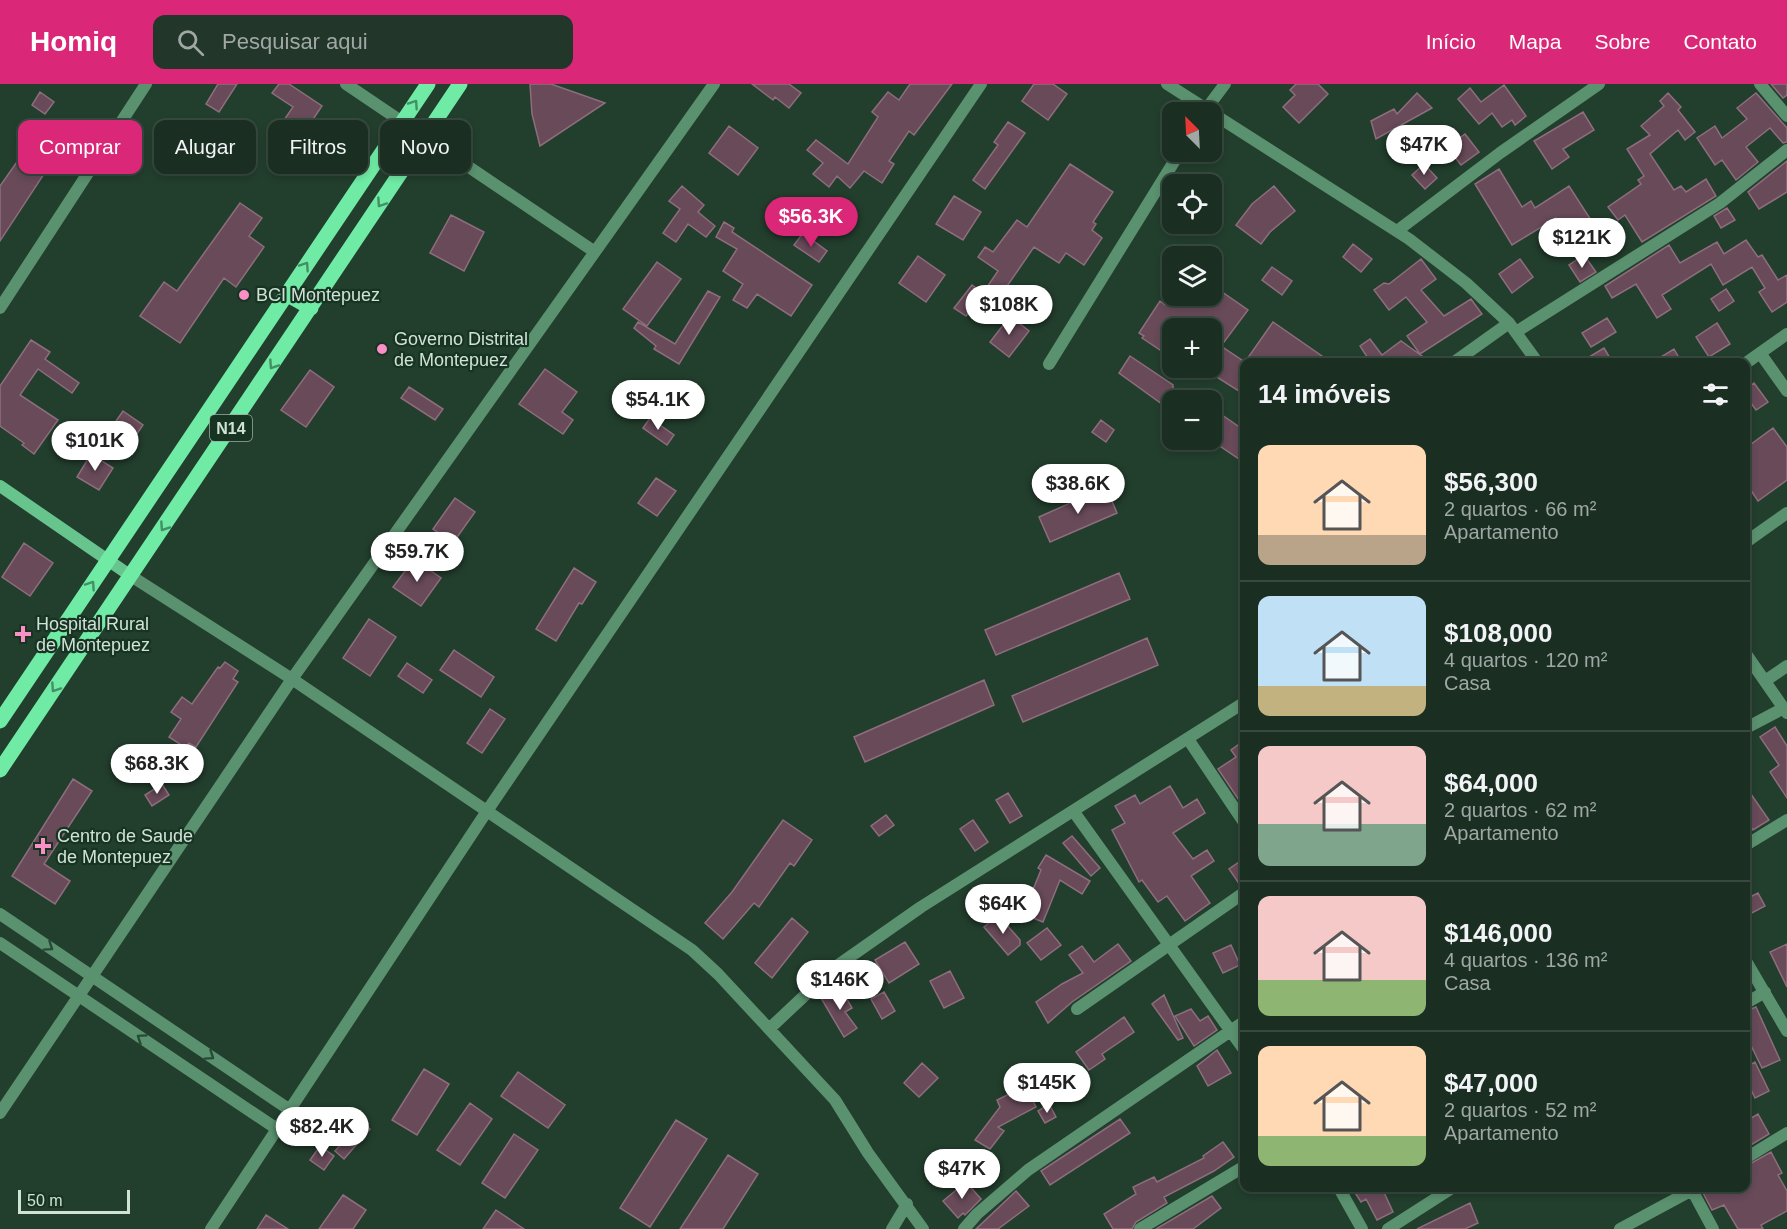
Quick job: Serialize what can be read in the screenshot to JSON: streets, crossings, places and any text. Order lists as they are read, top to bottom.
{
  "streets": {
    "main road": ["N14"]
  },
  "places": {
    "other": ["BCI Montepuez", "Governo Distrital de Montepuez"],
    "health": ["Hospital Rural de Montepuez", "Centro de Saude de Montepuez"]
  },
  "scale_bar": "50 m",
  "north": "top left",
  "page": {
    "header": "Homiq",
    "search": "Pesquisar aqui",
    "nav": [
      "Início",
      "Mapa",
      "Sobre",
      "Contato"
    ],
    "map_buttons": ["+", "−"],
    "chip": [
      "Comprar",
      "Alugar",
      "Filtros",
      "Novo"
    ],
    "price": [
      "$47K",
      "$56.3K",
      "$121K",
      "$108K",
      "$54.1K",
      "$101K",
      "$38.6K",
      "$59.7K",
      "$68.3K",
      "$64K",
      "$146K",
      "$145K",
      "$82.4K",
      "$47K"
    ],
    "heading": "14 imóveis",
    "list": [
      {
        "name": "$56,300",
        "note": "2 quartos · 66 m² · Apartamento"
      },
      {
        "name": "$108,000",
        "note": "4 quartos · 120 m² · Casa"
      },
      {
        "name": "$64,000",
        "note": "2 quartos · 62 m² · Apartamento"
      },
      {
        "name": "$146,000",
        "note": "4 quartos · 136 m² · Casa"
      },
      {
        "name": "$47,000",
        "note": "2 quartos · 52 m² · Apartamento"
      }
    ],
    "scale": "50 m"
  }
}
